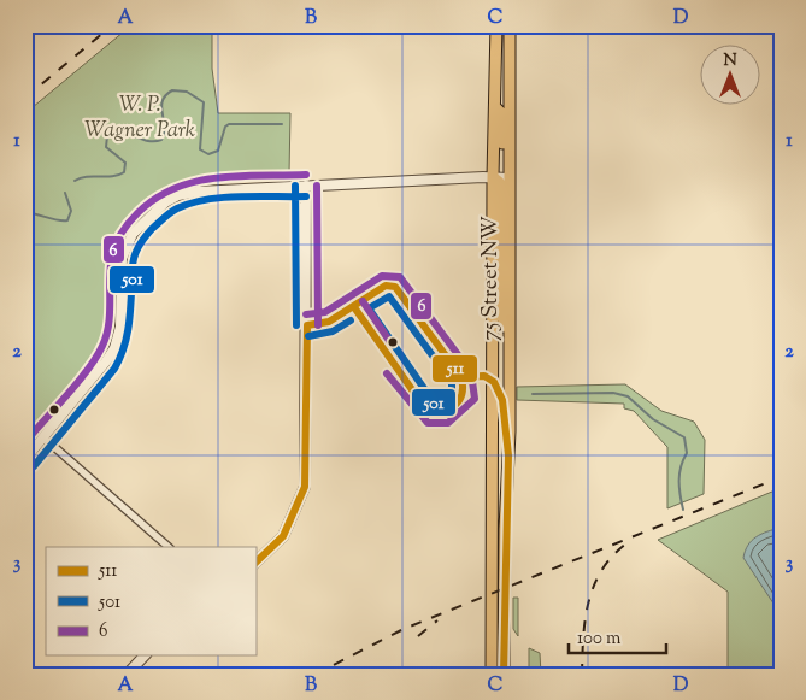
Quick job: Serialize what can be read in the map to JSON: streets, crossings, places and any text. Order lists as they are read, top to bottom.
{
  "streets": {
    "main road": ["75 Street NW"]
  },
  "parks": ["W. P. Wagner Park"],
  "lines": ["transit line 6", "transit line 501", "transit line 511"],
  "legend": ["511", "501", "6"],
  "scale_bar": "100 m",
  "north": "top",
  "grid": {
    "columns": [
      "A",
      "B",
      "C",
      "D"
    ],
    "rows": ["1", "2", "3"]
  }
}
